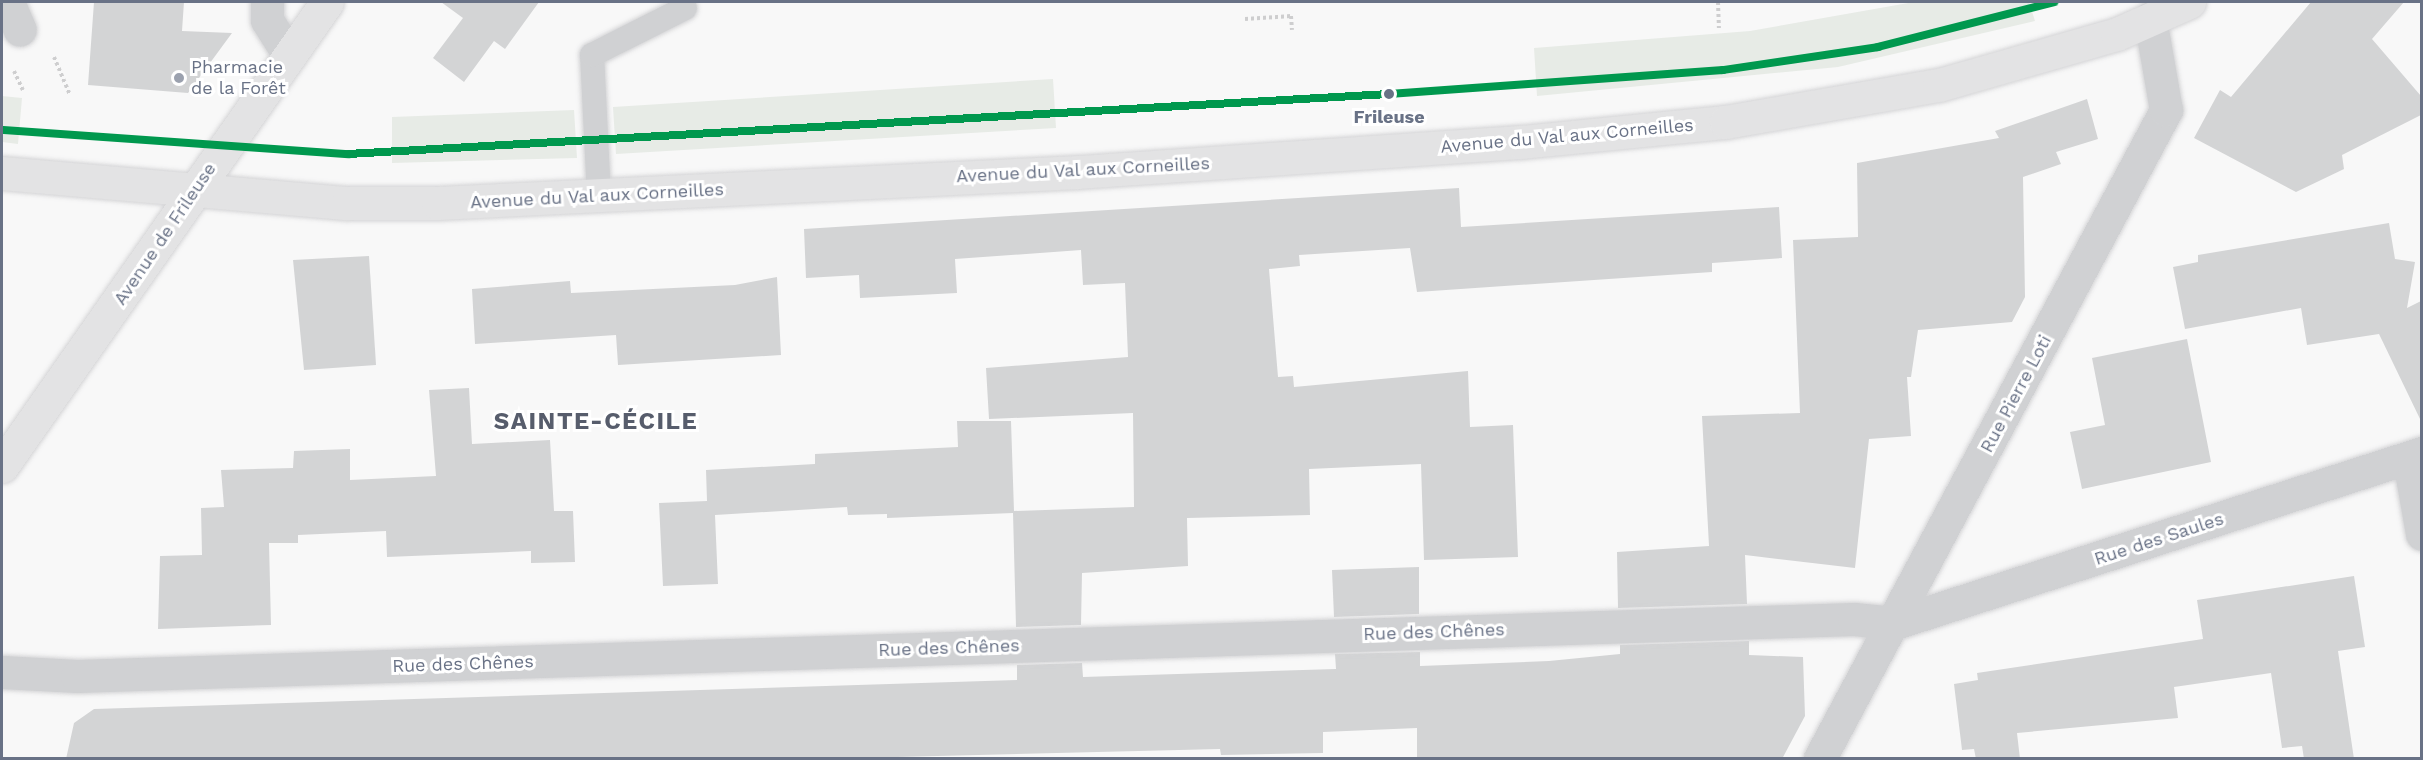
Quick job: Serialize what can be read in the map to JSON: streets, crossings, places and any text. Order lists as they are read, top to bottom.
{
  "streets": {
    "street": [
      "Avenue du Val aux Corneilles",
      "Avenue de Frileuse",
      "Rue Pierre Loti",
      "Rue des Saules",
      "Rue des Chênes"
    ]
  },
  "crossings": [
    ["Avenue du Val aux Corneilles", "Avenue de Frileuse"],
    ["Avenue du Val aux Corneilles", "Rue Pierre Loti"],
    ["Rue Pierre Loti", "Rue des Saules"],
    ["Rue Pierre Loti", "Rue des Chênes"],
    ["Rue des Saules", "Rue des Chênes"]
  ],
  "districts": ["SAINTE-CÉCILE"],
  "places": ["Pharmacie de la Forêt", "Frileuse"]
}
